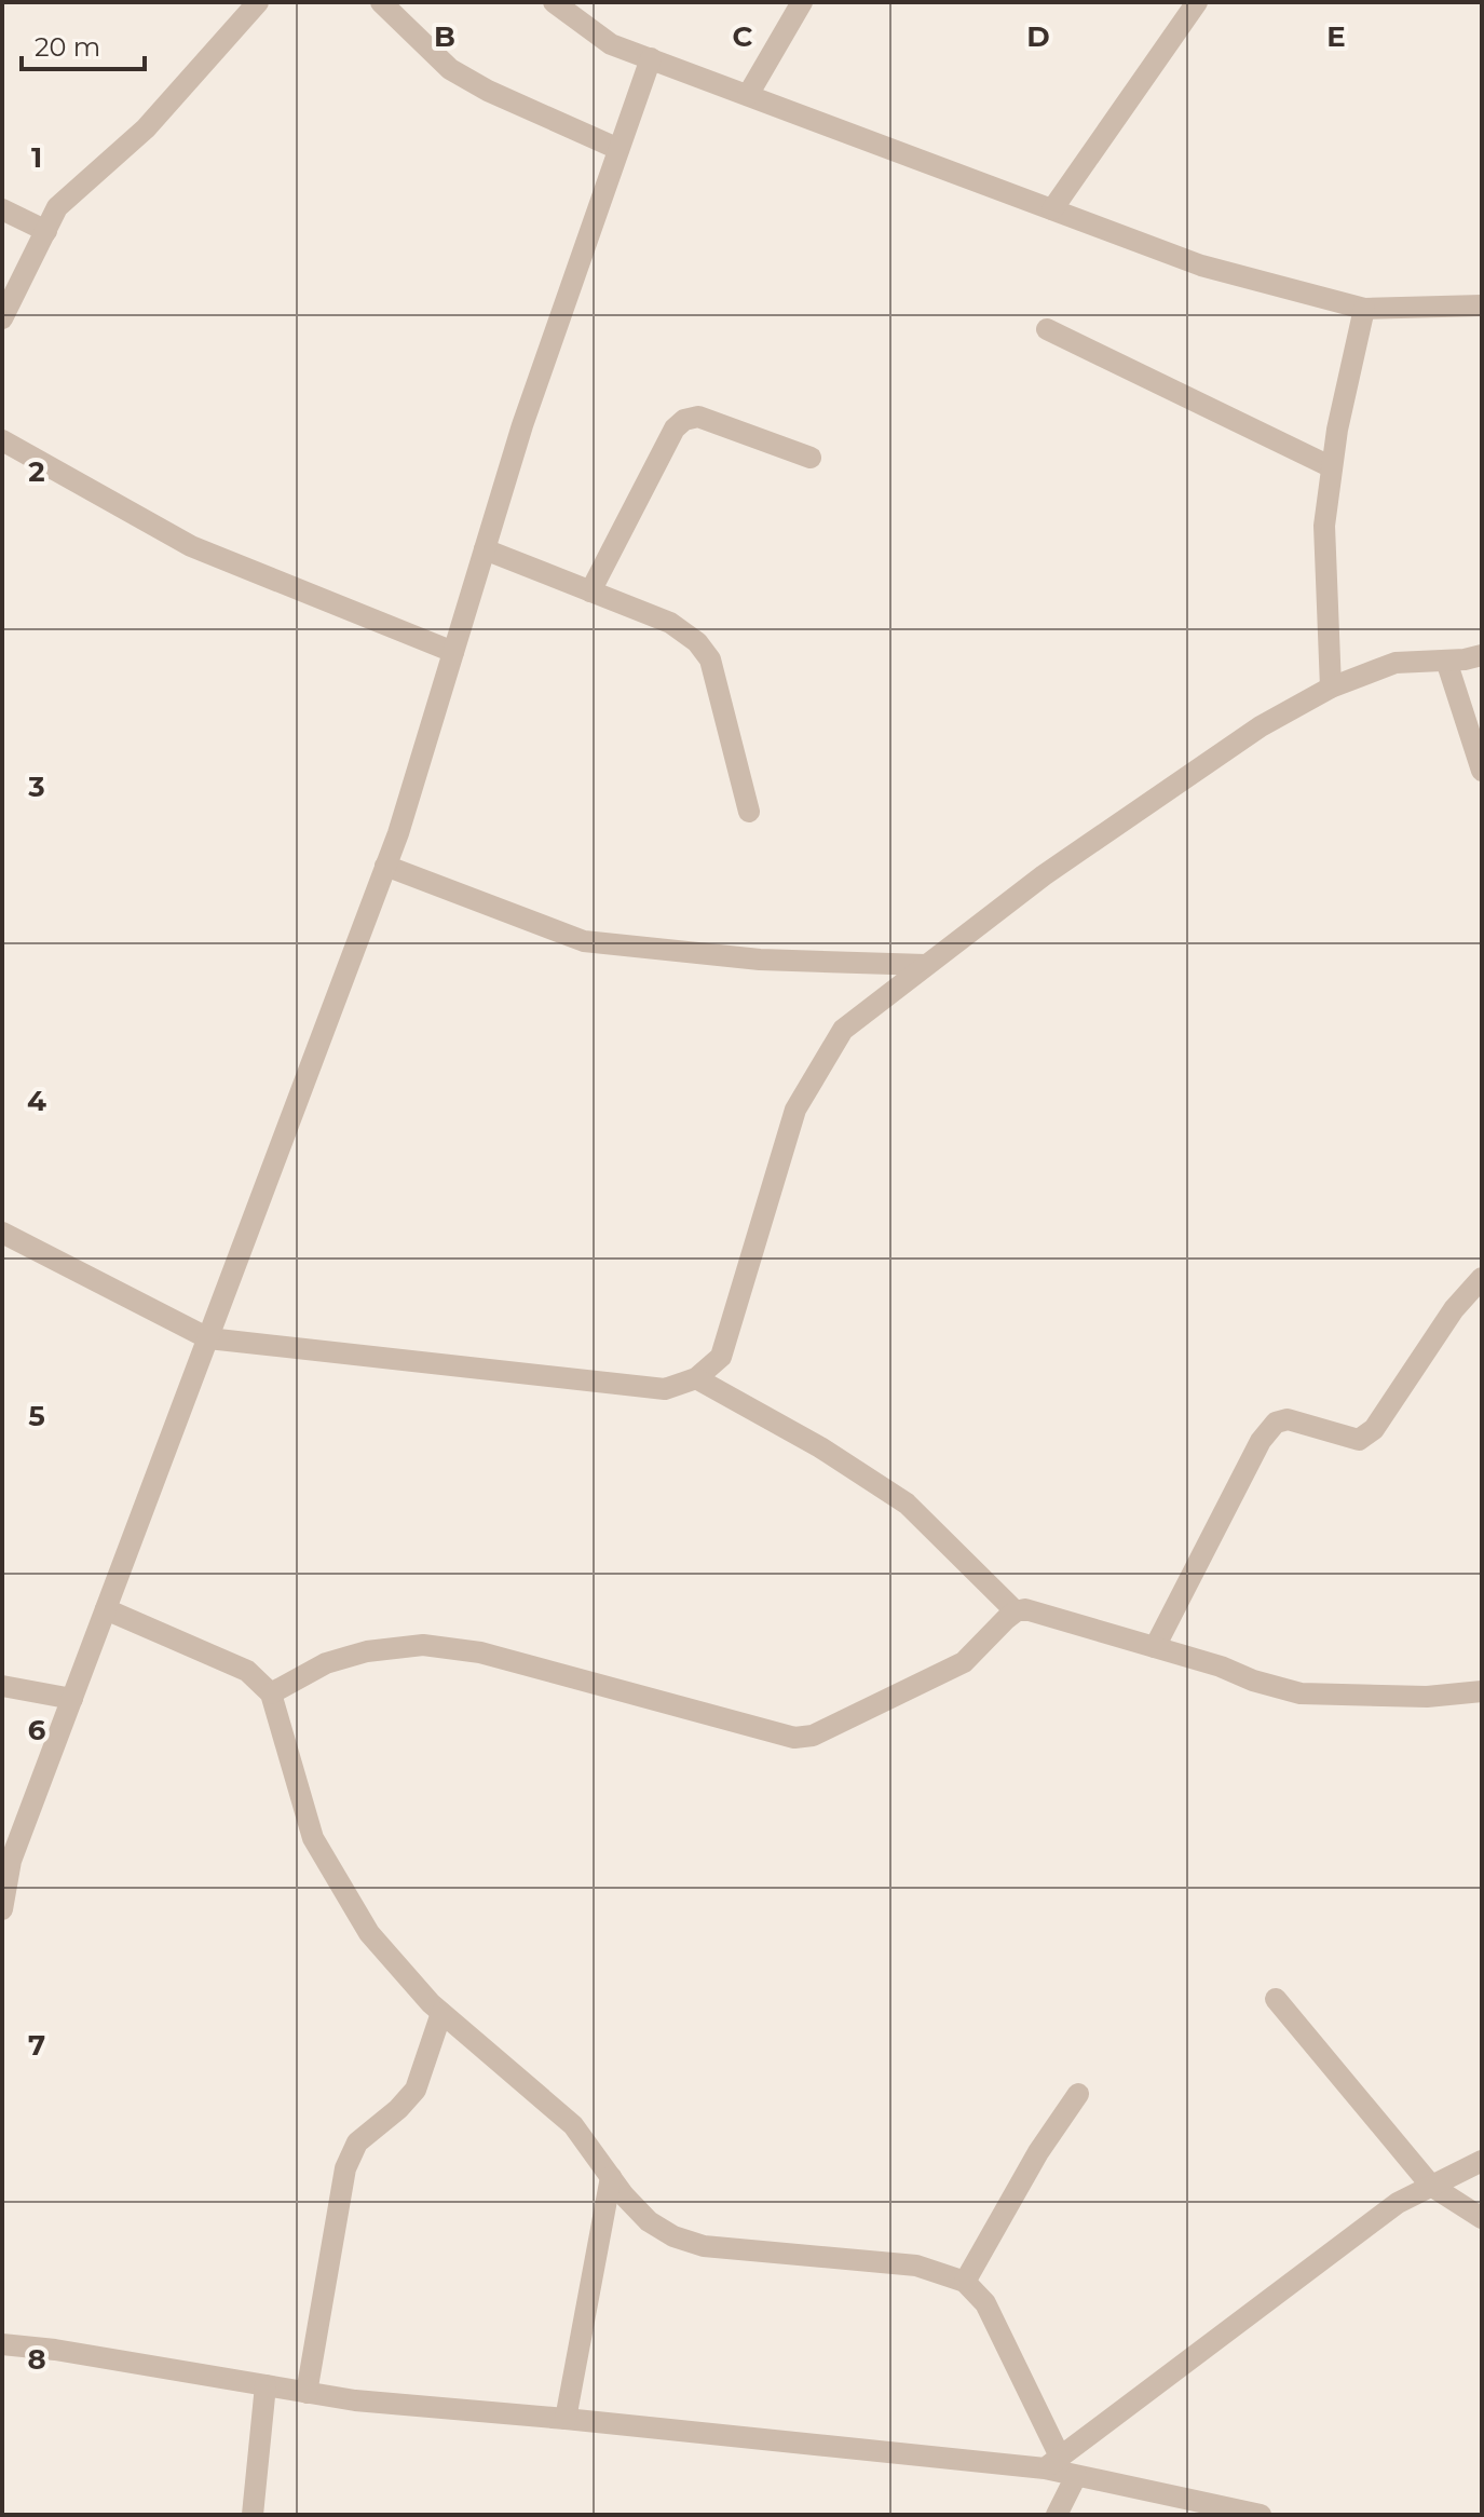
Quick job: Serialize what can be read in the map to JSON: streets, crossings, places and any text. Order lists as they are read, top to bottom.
{
  "scale_bar": "20 m",
  "grid": {
    "columns": [
      "B",
      "C",
      "D",
      "E"
    ],
    "rows": [
      "1",
      "2",
      "3",
      "4",
      "5",
      "6",
      "7",
      "8"
    ]
  }
}
